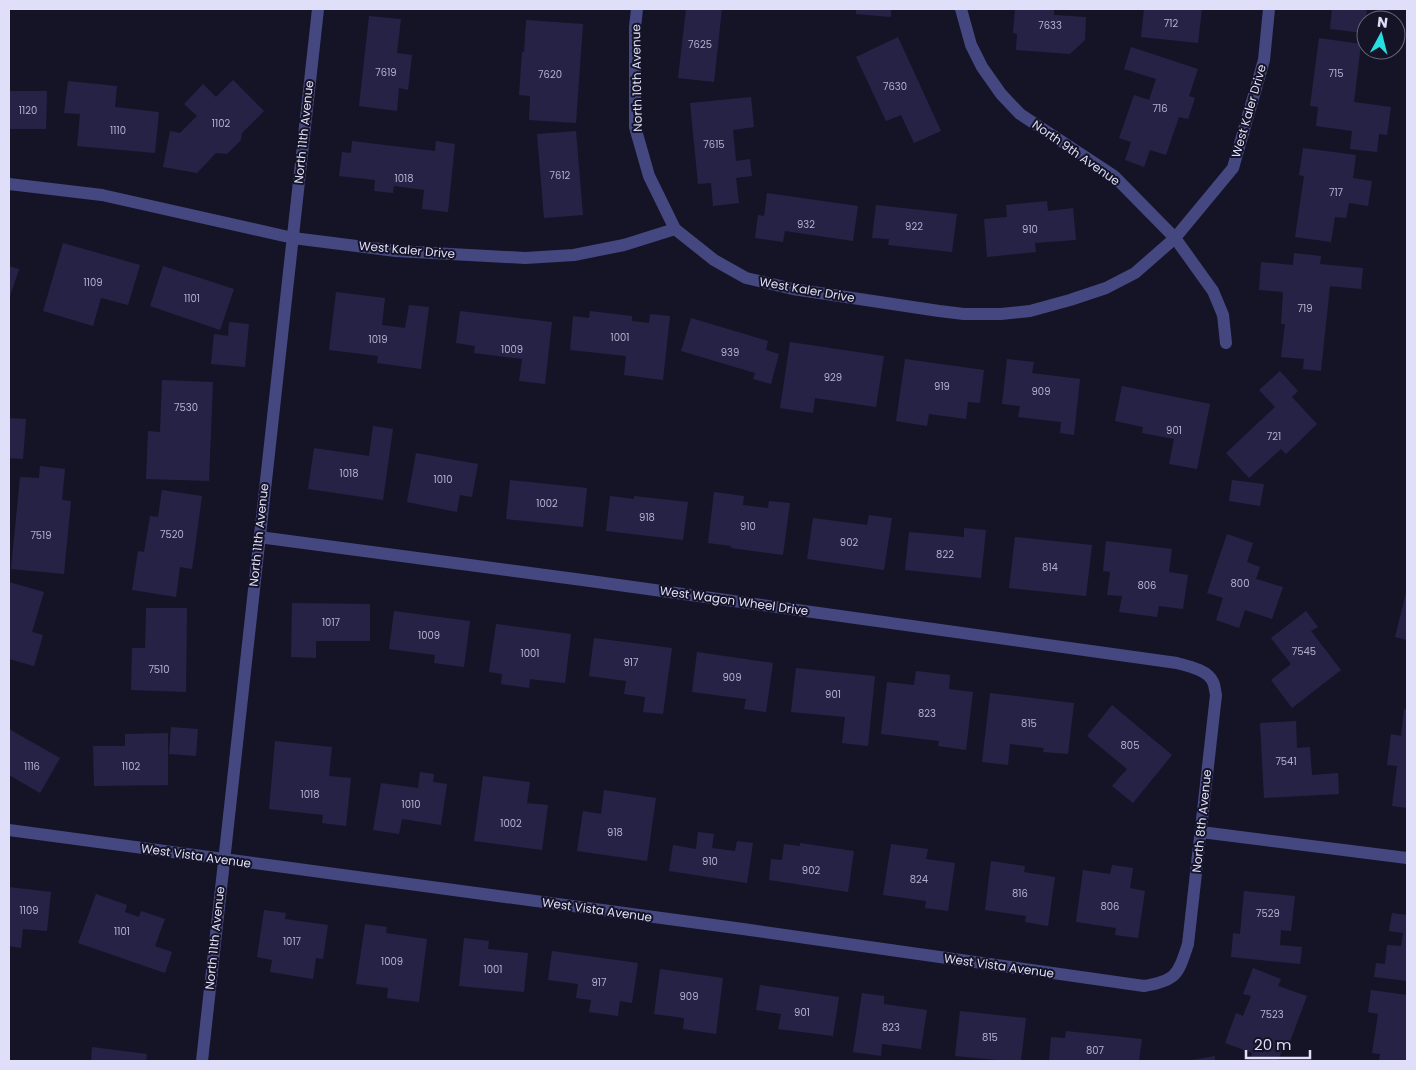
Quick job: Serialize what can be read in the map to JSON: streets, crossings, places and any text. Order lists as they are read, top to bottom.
{
  "streets": {
    "street": [
      "North 10th Avenue",
      "West Kaler Drive",
      "North 11th Avenue",
      "North 9th Avenue",
      "West Wagon Wheel Drive",
      "North 8th Avenue",
      "West Vista Avenue"
    ]
  },
  "crossings": [
    ["North 10th Avenue", "West Kaler Drive"],
    ["West Kaler Drive", "North 11th Avenue"],
    ["West Kaler Drive", "North 9th Avenue"],
    ["North 11th Avenue", "West Wagon Wheel Drive"],
    ["North 11th Avenue", "West Vista Avenue"],
    ["West Wagon Wheel Drive", "North 8th Avenue"],
    ["North 8th Avenue", "West Vista Avenue"]
  ],
  "house_numbers": [
    "712",
    "7633",
    "7625",
    "7619",
    "715",
    "7620",
    "7630",
    "716",
    "1120",
    "1102",
    "1110",
    "7615",
    "7612",
    "1018",
    "717",
    "932",
    "922",
    "910",
    "1109",
    "1101",
    "719",
    "1001",
    "1019",
    "1009",
    "939",
    "929",
    "919",
    "909",
    "7530",
    "901",
    "721",
    "1018",
    "1010",
    "1002",
    "918",
    "910",
    "7520",
    "7519",
    "902",
    "822",
    "814",
    "800",
    "806",
    "1017",
    "1009",
    "7545",
    "1001",
    "917",
    "7510",
    "909",
    "901",
    "823",
    "815",
    "805",
    "7541",
    "1116",
    "1102",
    "1018",
    "1010",
    "1002",
    "918",
    "910",
    "902",
    "824",
    "816",
    "806",
    "1109",
    "7529",
    "1101",
    "1017",
    "1009",
    "1001",
    "917",
    "909",
    "901",
    "7523",
    "823",
    "815",
    "807"
  ],
  "scale_bar": "20 m",
  "north": "top"
}
